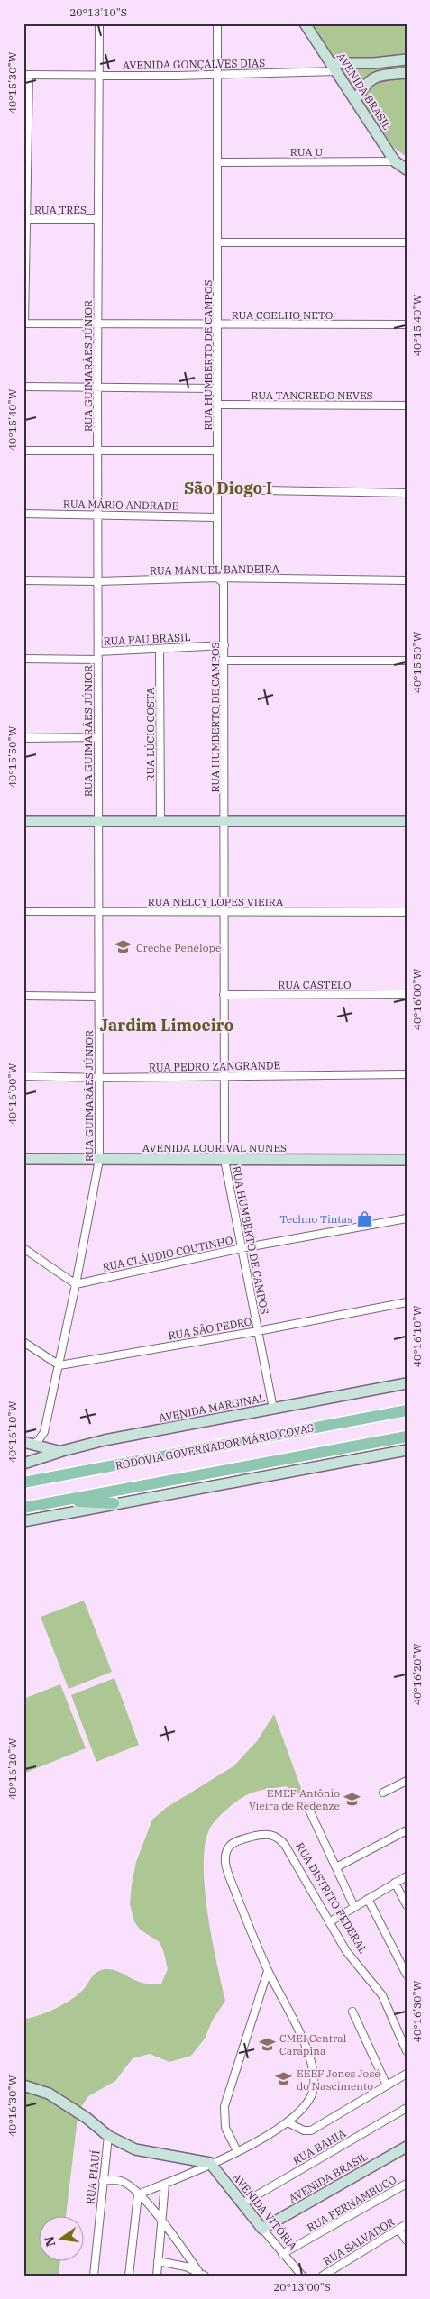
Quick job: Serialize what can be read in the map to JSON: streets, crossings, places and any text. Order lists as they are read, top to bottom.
{
  "streets": {
    "main road": ["RODOVIA GOVERNADOR MÁRIO COVAS"],
    "street": [
      "AVENIDA GONÇALVES DIAS",
      "AVENIDA BRASIL",
      "RUA U",
      "RUA TRÊS",
      "RUA COELHO NETO",
      "RUA HUMBERTO DE CAMPOS",
      "RUA GUIMARÃES JÚNIOR",
      "RUA TANCREDO NEVES",
      "RUA MÁRIO ANDRADE",
      "RUA MANUEL BANDEIRA",
      "RUA PAU BRASIL",
      "RUA LÚCIO COSTA",
      "RUA NELCY LOPES VIEIRA",
      "RUA CASTELO",
      "RUA PEDRO ZANGRANDE",
      "AVENIDA LOURIVAL NUNES",
      "RUA CLÁUDIO COUTINHO",
      "RUA SÃO PEDRO",
      "AVENIDA MARGINAL",
      "RUA DISTRITO FEDERAL",
      "RUA BAHIA",
      "RUA PIAUÍ",
      "RUA PERNAMBUCO",
      "AVENIDA VITÓRIA",
      "RUA SALVADOR"
    ]
  },
  "crossings": [
    ["AVENIDA GONÇALVES DIAS", "AVENIDA BRASIL"],
    ["AVENIDA GONÇALVES DIAS", "RUA HUMBERTO DE CAMPOS"],
    ["AVENIDA GONÇALVES DIAS", "RUA GUIMARÃES JÚNIOR"],
    ["AVENIDA BRASIL", "RUA U"],
    ["AVENIDA BRASIL", "AVENIDA VITÓRIA"],
    ["RUA U", "RUA HUMBERTO DE CAMPOS"],
    ["RUA TRÊS", "RUA GUIMARÃES JÚNIOR"],
    ["RUA COELHO NETO", "RUA HUMBERTO DE CAMPOS"],
    ["RUA COELHO NETO", "RUA GUIMARÃES JÚNIOR"],
    ["RUA HUMBERTO DE CAMPOS", "RUA TANCREDO NEVES"],
    ["RUA HUMBERTO DE CAMPOS", "RUA MÁRIO ANDRADE"],
    ["RUA HUMBERTO DE CAMPOS", "RUA MANUEL BANDEIRA"],
    ["RUA HUMBERTO DE CAMPOS", "RUA PAU BRASIL"],
    ["RUA HUMBERTO DE CAMPOS", "RUA NELCY LOPES VIEIRA"],
    ["RUA HUMBERTO DE CAMPOS", "RUA CASTELO"],
    ["RUA HUMBERTO DE CAMPOS", "RUA PEDRO ZANGRANDE"],
    ["RUA HUMBERTO DE CAMPOS", "AVENIDA LOURIVAL NUNES"],
    ["RUA HUMBERTO DE CAMPOS", "RUA CLÁUDIO COUTINHO"],
    ["RUA HUMBERTO DE CAMPOS", "RUA SÃO PEDRO"],
    ["RUA HUMBERTO DE CAMPOS", "AVENIDA MARGINAL"],
    ["RUA GUIMARÃES JÚNIOR", "RUA MÁRIO ANDRADE"],
    ["RUA GUIMARÃES JÚNIOR", "RUA MANUEL BANDEIRA"],
    ["RUA GUIMARÃES JÚNIOR", "RUA PAU BRASIL"],
    ["RUA GUIMARÃES JÚNIOR", "RUA NELCY LOPES VIEIRA"],
    ["RUA GUIMARÃES JÚNIOR", "RUA PEDRO ZANGRANDE"],
    ["RUA GUIMARÃES JÚNIOR", "AVENIDA LOURIVAL NUNES"],
    ["RUA GUIMARÃES JÚNIOR", "RUA CLÁUDIO COUTINHO"],
    ["RUA GUIMARÃES JÚNIOR", "RUA SÃO PEDRO"],
    ["RUA PAU BRASIL", "RUA LÚCIO COSTA"],
    ["RUA DISTRITO FEDERAL", "AVENIDA VITÓRIA"],
    ["RUA BAHIA", "AVENIDA VITÓRIA"],
    ["RUA PERNAMBUCO", "AVENIDA VITÓRIA"]
  ],
  "districts": ["São Diogo I", "Jardim Limoeiro"],
  "places": {
    "school or university": [
      "Creche Penélope",
      "EMEF Antônio Vieira de Redenze",
      "CMEI Central Carapina",
      "EEEF Jones José do Nascimento"
    ],
    "shop": ["Techno Tintas"]
  },
  "north": "left",
  "coordinates": [
    "20°13'10\"S",
    "40°15'30\"W",
    "40°15'40\"W",
    "40°15'50\"W",
    "40°16'00\"W",
    "40°16'10\"W",
    "40°16'20\"W",
    "40°16'30\"W",
    "20°13'00\"S"
  ]
}
